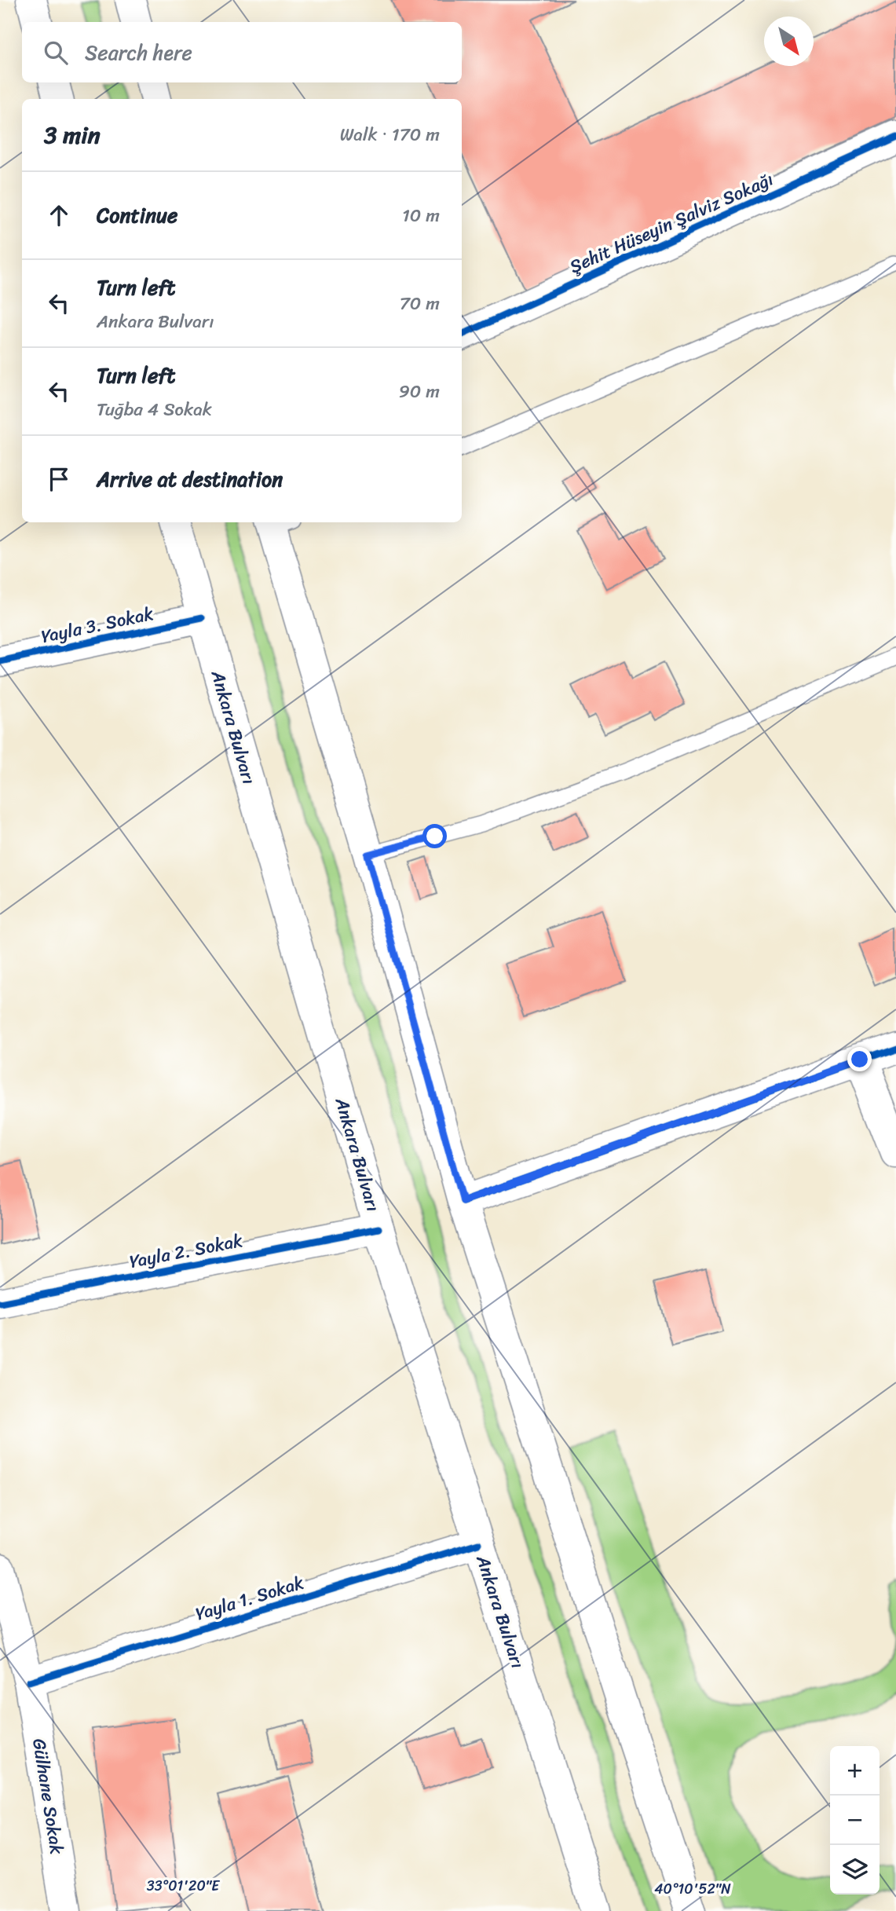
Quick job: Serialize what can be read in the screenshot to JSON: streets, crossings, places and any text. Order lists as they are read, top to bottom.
{
  "streets": {
    "main road": [
      "Şehit Hüseyin Şalviz Sokağı",
      "Yayla 3. Sokak",
      "Ankara Bulvarı",
      "Yayla 2. Sokak",
      "Yayla 1. Sokak",
      "Gülhane Sokak"
    ]
  },
  "crossings": [
    ["Yayla 3. Sokak", "Ankara Bulvarı"],
    ["Ankara Bulvarı", "Yayla 2. Sokak"],
    ["Ankara Bulvarı", "Yayla 1. Sokak"],
    ["Yayla 1. Sokak", "Gülhane Sokak"]
  ],
  "north": "bottom right",
  "page": {
    "search": "Search here",
    "heading": ["3 min", "Walk · 170 m"],
    "list": [
      ["Continue", "10 m"],
      ["Turn left", "Ankara Bulvarı", "70 m"],
      ["Turn left", "Tuğba 4 Sokak", "90 m"],
      "Arrive at destination"
    ],
    "map_buttons": ["+", "−"]
  },
  "coordinates": ["33°01'20\"E", "40°10'52\"N"]
}
